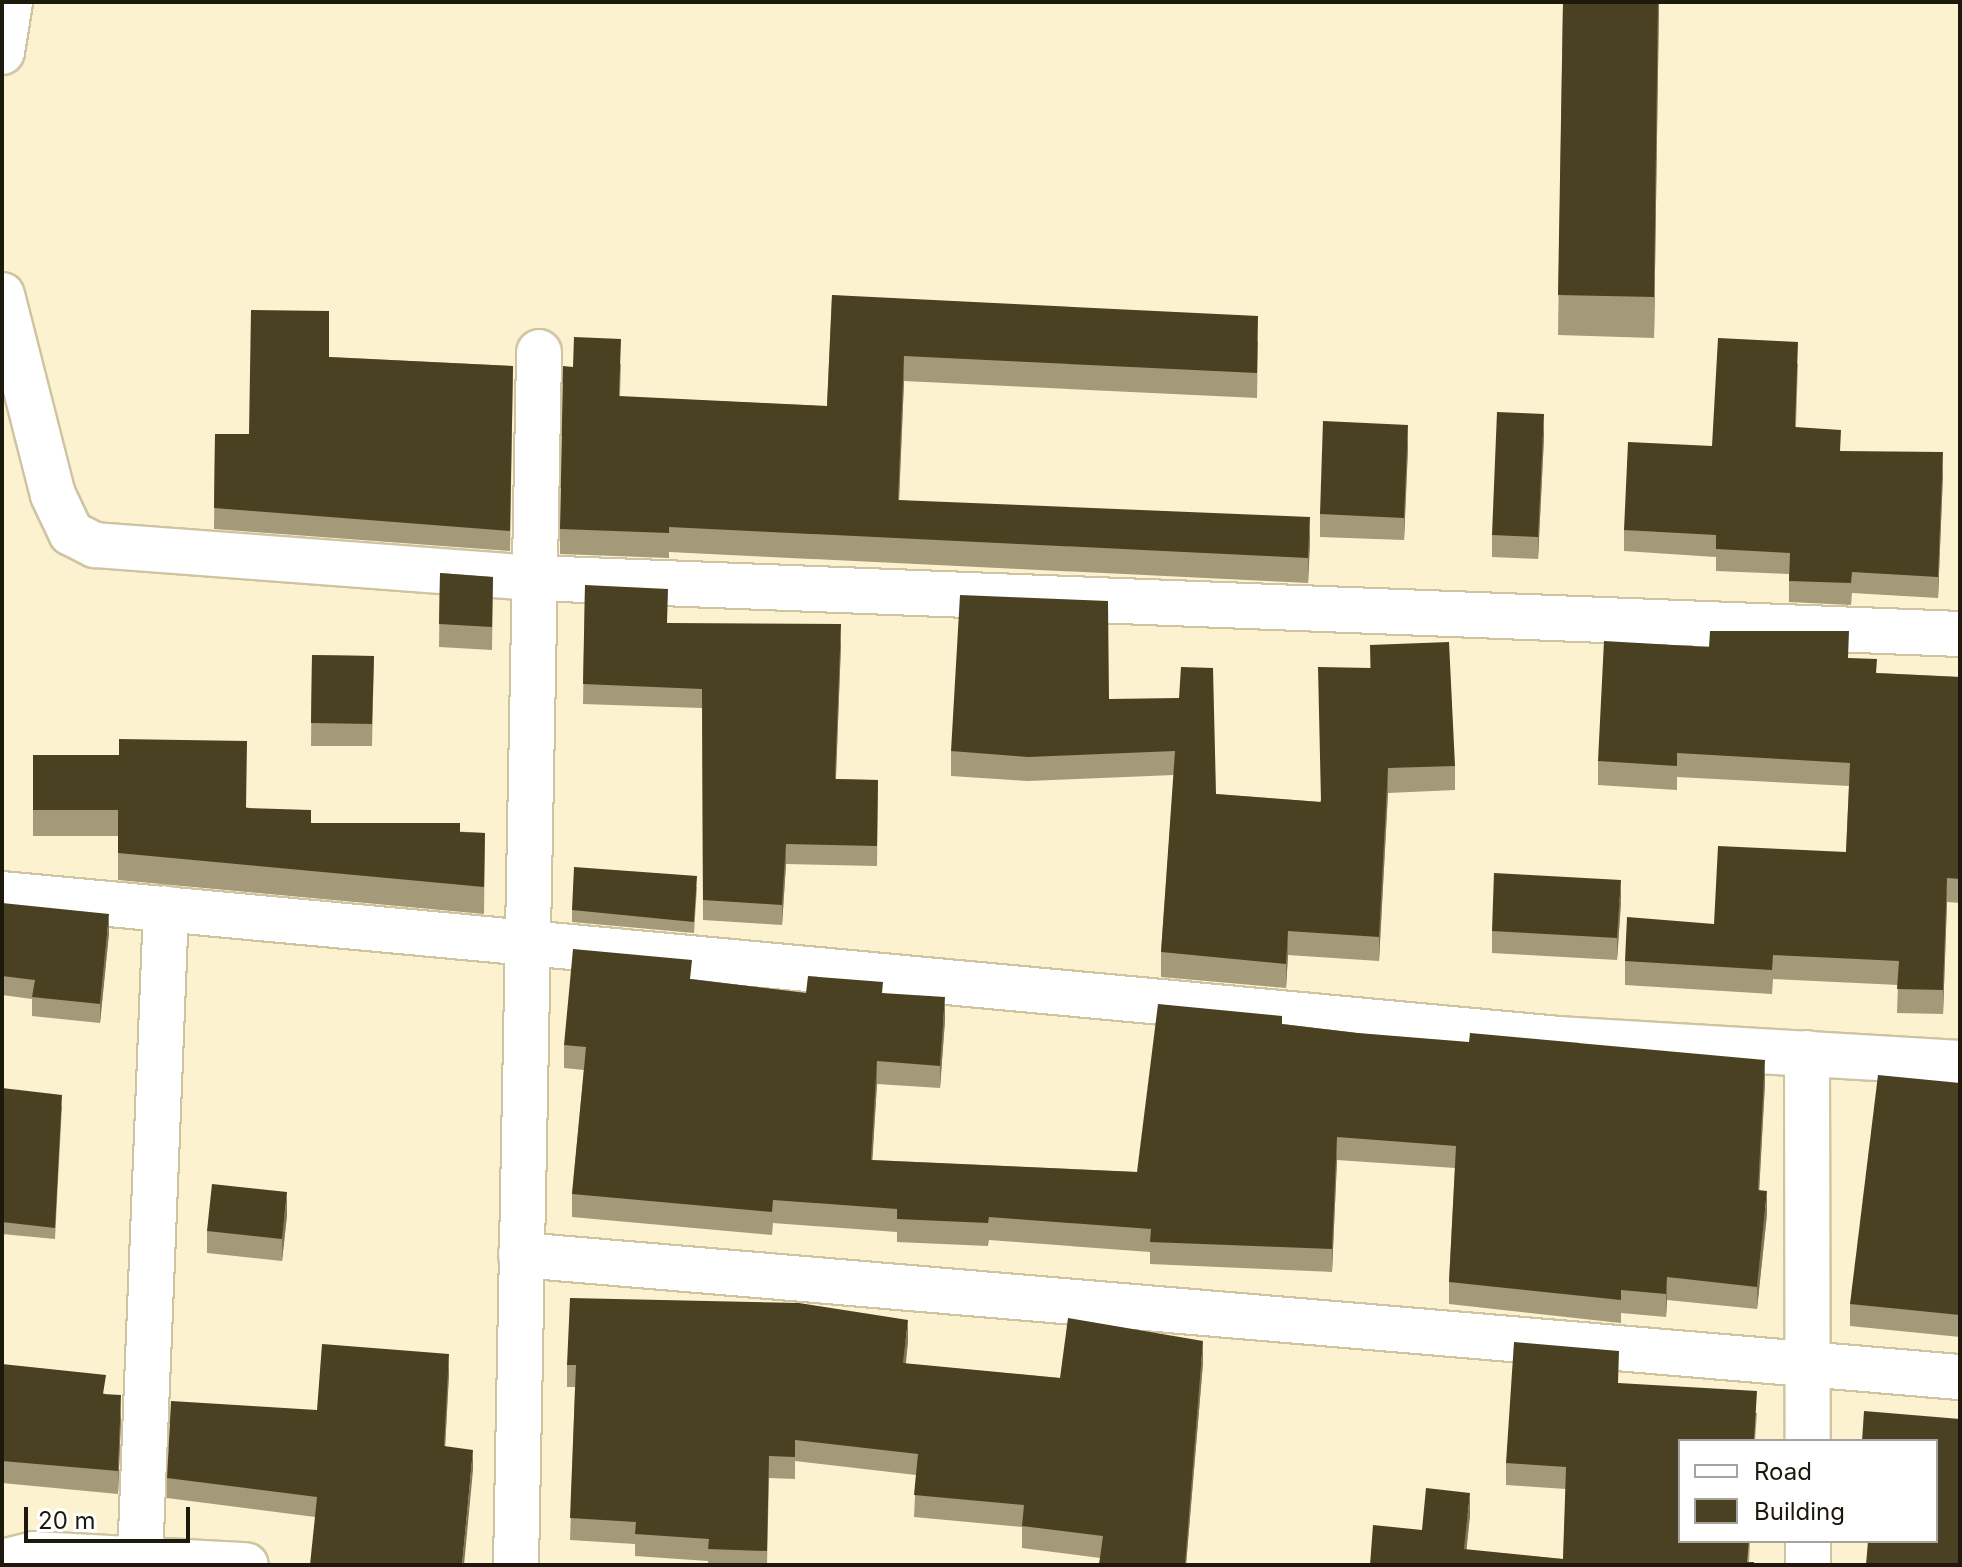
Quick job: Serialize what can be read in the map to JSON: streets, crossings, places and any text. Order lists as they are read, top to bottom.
{
  "legend": ["Road", "Building"],
  "scale_bar": "20 m"
}
